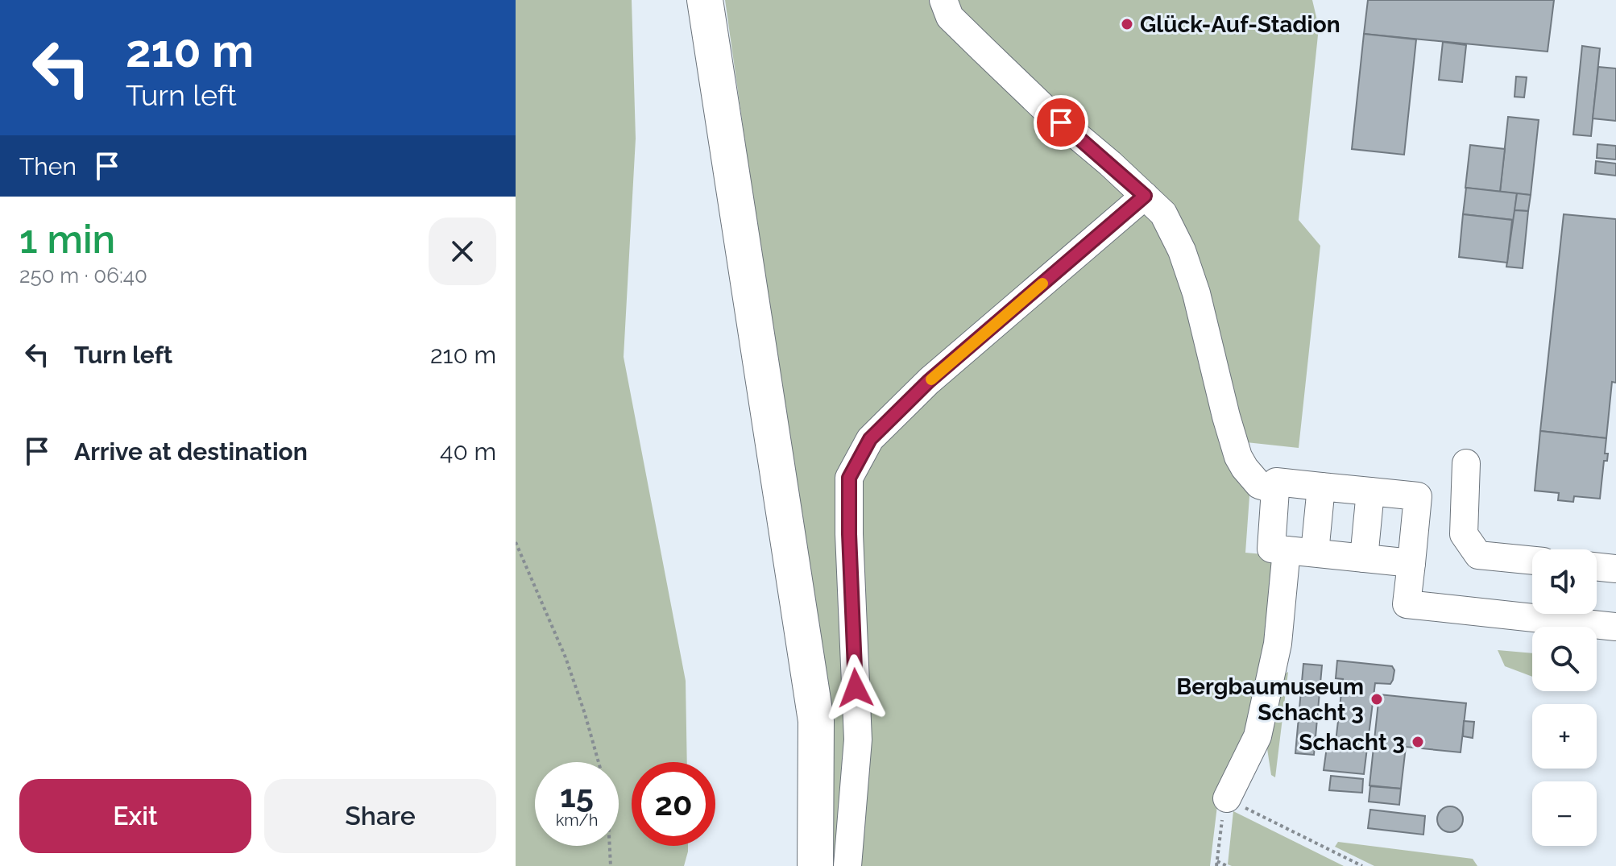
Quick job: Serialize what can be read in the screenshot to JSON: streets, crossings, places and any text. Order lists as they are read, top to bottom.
{
  "places": ["Glück-Auf-Stadion", "Bergbaumuseum Schacht 3", "Schacht 3"],
  "page": {
    "turn": ["210 m", "Turn left"],
    "then": "Then",
    "heading": ["1 min", "250 m · 06:40"],
    "list": [
      {
        "name": "Turn left",
        "value": "210 m"
      },
      {
        "name": "Arrive at destination",
        "value": "40 m"
      }
    ],
    "map_buttons": ["+", "−"],
    "speed": "15 km/h",
    "limit": "20",
    "buttons": ["Exit", "Share"]
  }
}
